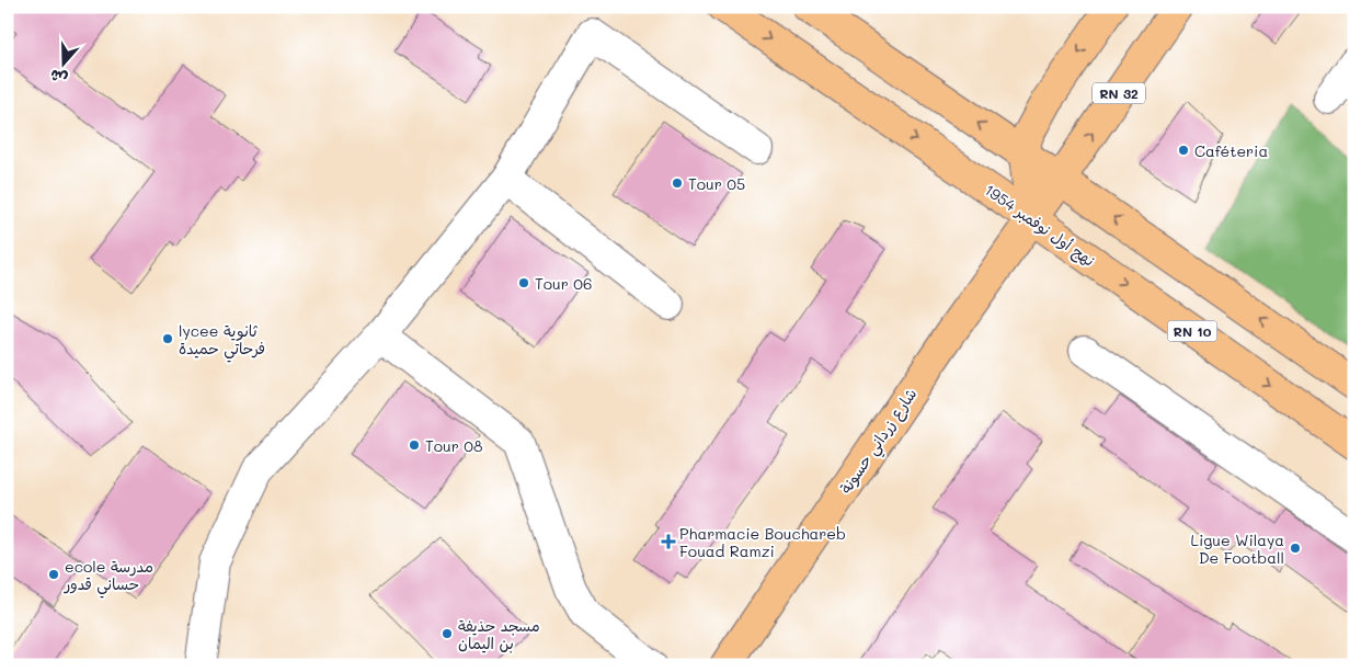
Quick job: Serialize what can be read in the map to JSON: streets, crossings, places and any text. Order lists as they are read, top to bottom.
{
  "streets": {
    "main road": [
      "RN 32",
      "نهج أول نوفمبر 1954",
      "RN 10",
      "شارع زرداني حسونة"
    ]
  },
  "crossings": [
    ["نهج أول نوفمبر 1954", "شارع زرداني حسونة"]
  ],
  "places": {
    "other": [
      "Caféteria",
      "Tour 05",
      "Tour 06",
      "lycee ثانوية فرحاتي حميدة",
      "Tour 08",
      "Ligue Wilaya De Football",
      "ecole مدرسة حساني قدور",
      "مسجد حذيفة بن اليمان"
    ],
    "health": ["Pharmacie Bouchareb Fouad Ramzi"]
  },
  "north": "bottom"
}
